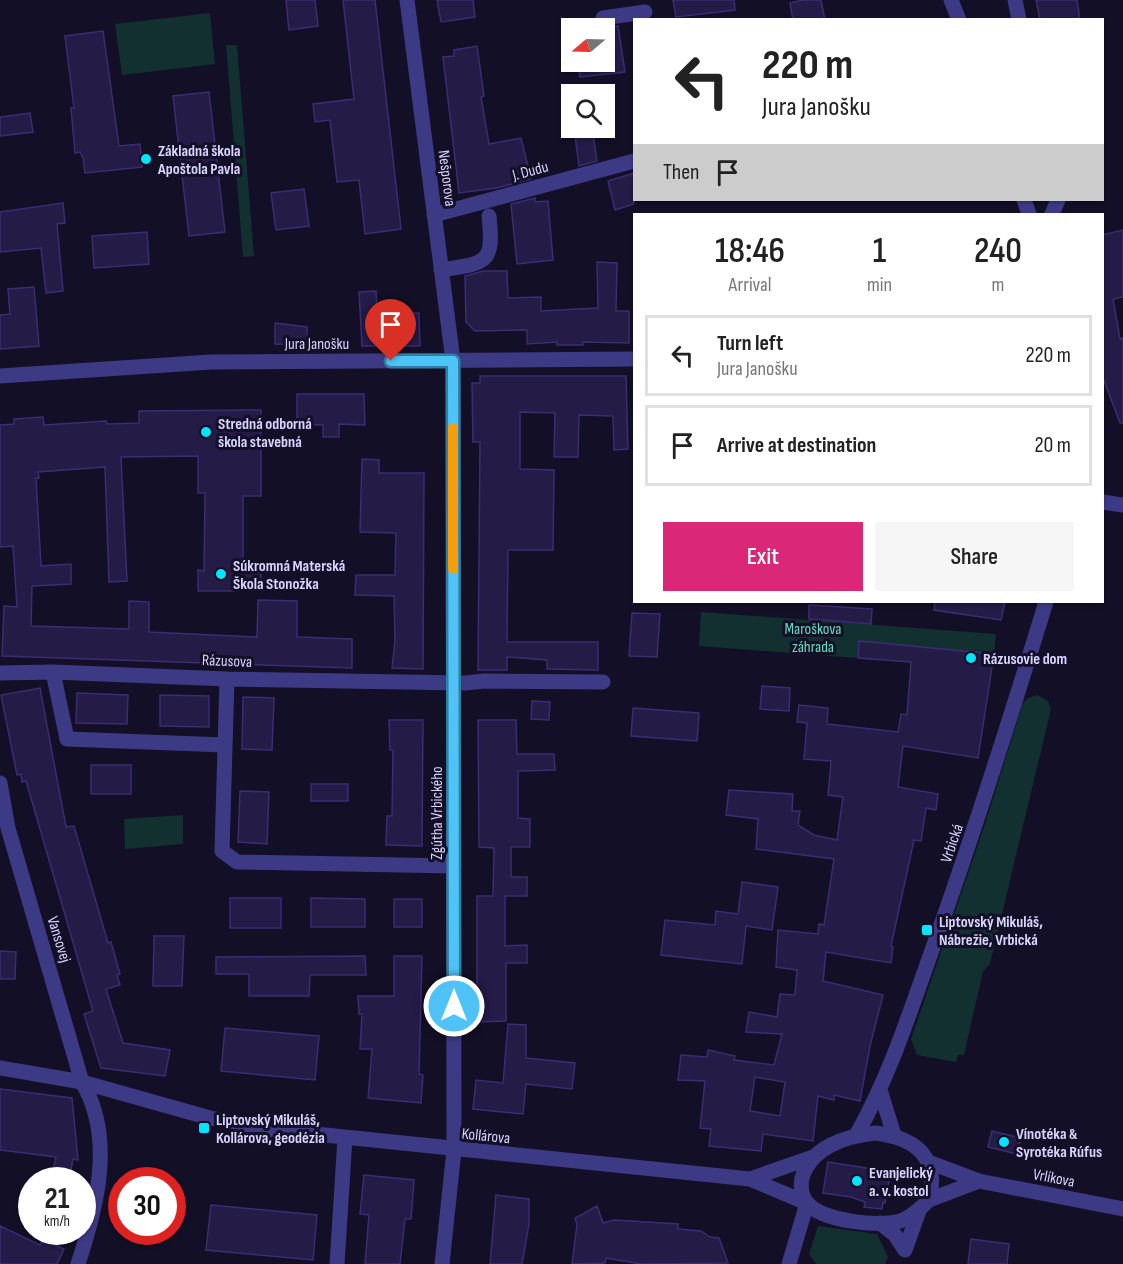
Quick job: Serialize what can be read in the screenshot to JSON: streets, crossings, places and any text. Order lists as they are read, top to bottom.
{
  "streets": {
    "street": [
      "J. Dudu",
      "Nešporova",
      "Jura Janošku",
      "Rázusova",
      "Zgútha Vrbického",
      "Vrbická",
      "Vansovej",
      "Kollárova",
      "Vrlíkova"
    ]
  },
  "crossings": [
    ["J. Dudu", "Nešporova"],
    ["Nešporova", "Jura Janošku"],
    ["Nešporova", "Zgútha Vrbického"],
    ["Jura Janošku", "Zgútha Vrbického"],
    ["Rázusova", "Zgútha Vrbického"],
    ["Zgútha Vrbického", "Kollárova"],
    ["Vrbická", "Kollárova"],
    ["Vrbická", "Vrlíkova"],
    ["Vansovej", "Kollárova"],
    ["Kollárova", "Vrlíkova"]
  ],
  "parks": ["Maroškova záhrada"],
  "places": {
    "other": [
      "Základná škola Apoštola Pavla",
      "Stredná odborná škola stavebná",
      "Súkromná Materská Škola Stonožka",
      "Rázusovie dom",
      "Vínotéka & Syrotéka Rúfus",
      "Evanjelický a. v. kostol"
    ],
    "transit": ["Liptovský Mikuláš, Nábrežie, Vrbická", "Liptovský Mikuláš, Kollárova, geodézia"]
  },
  "north": "left",
  "page": {
    "turn": ["220 m", "Jura Janošku"],
    "then": "Then",
    "eta": [
      "18:46",
      "Arrival",
      "1",
      "min",
      "240",
      "m"
    ],
    "list": [
      {
        "name": "Turn left",
        "note": "Jura Janošku",
        "value": "220 m"
      },
      {
        "name": "Arrive at destination",
        "value": "20 m"
      }
    ],
    "buttons": ["Exit", "Share"],
    "speed": "21 km/h",
    "limit": "30"
  }
}
